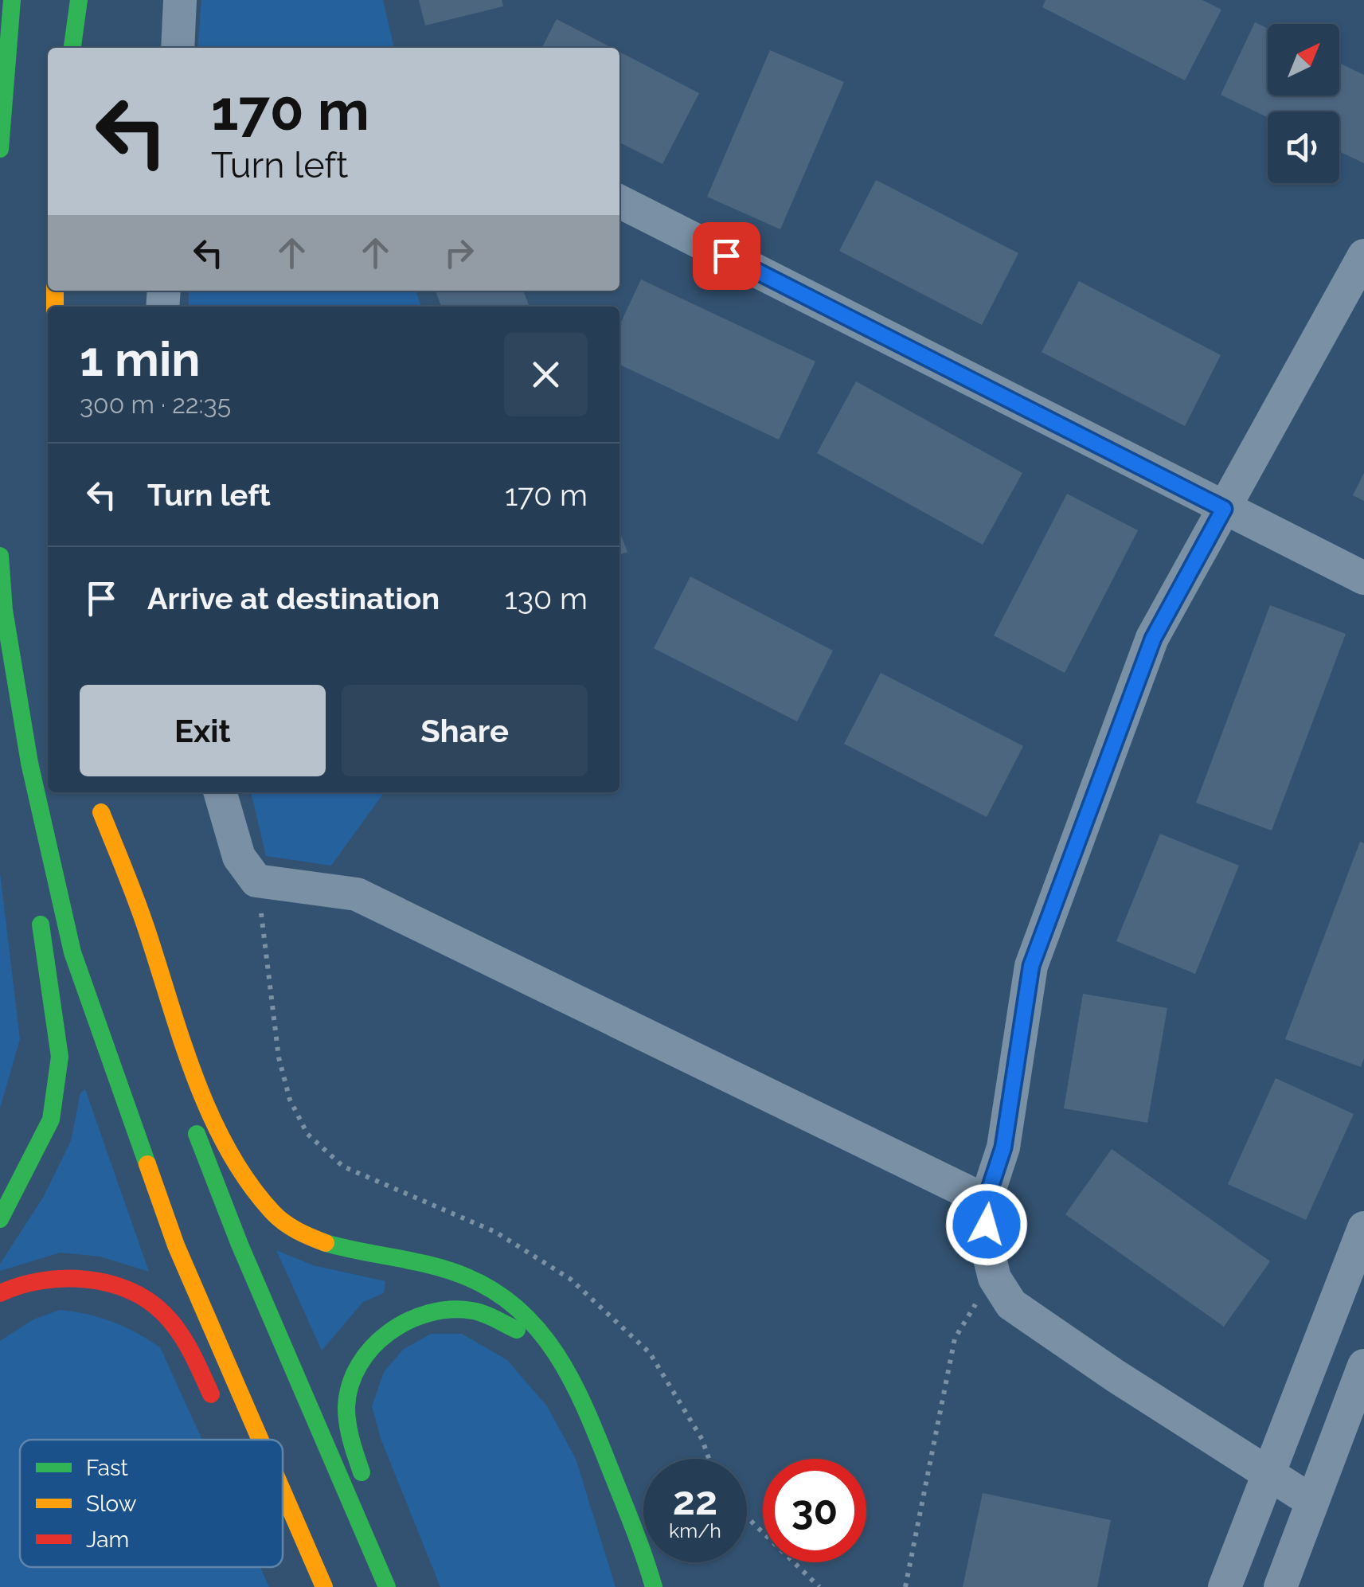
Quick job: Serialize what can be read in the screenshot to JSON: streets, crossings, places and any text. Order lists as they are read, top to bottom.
{
  "legend": ["Fast", "Slow", "Jam"],
  "north": "top right",
  "page": {
    "turn": ["170 m", "Turn left"],
    "heading": ["1 min", "300 m · 22:35"],
    "list": [
      {
        "name": "Turn left",
        "value": "170 m"
      },
      {
        "name": "Arrive at destination",
        "value": "130 m"
      }
    ],
    "buttons": ["Exit", "Share"],
    "speed": "22 km/h",
    "limit": "30"
  }
}
